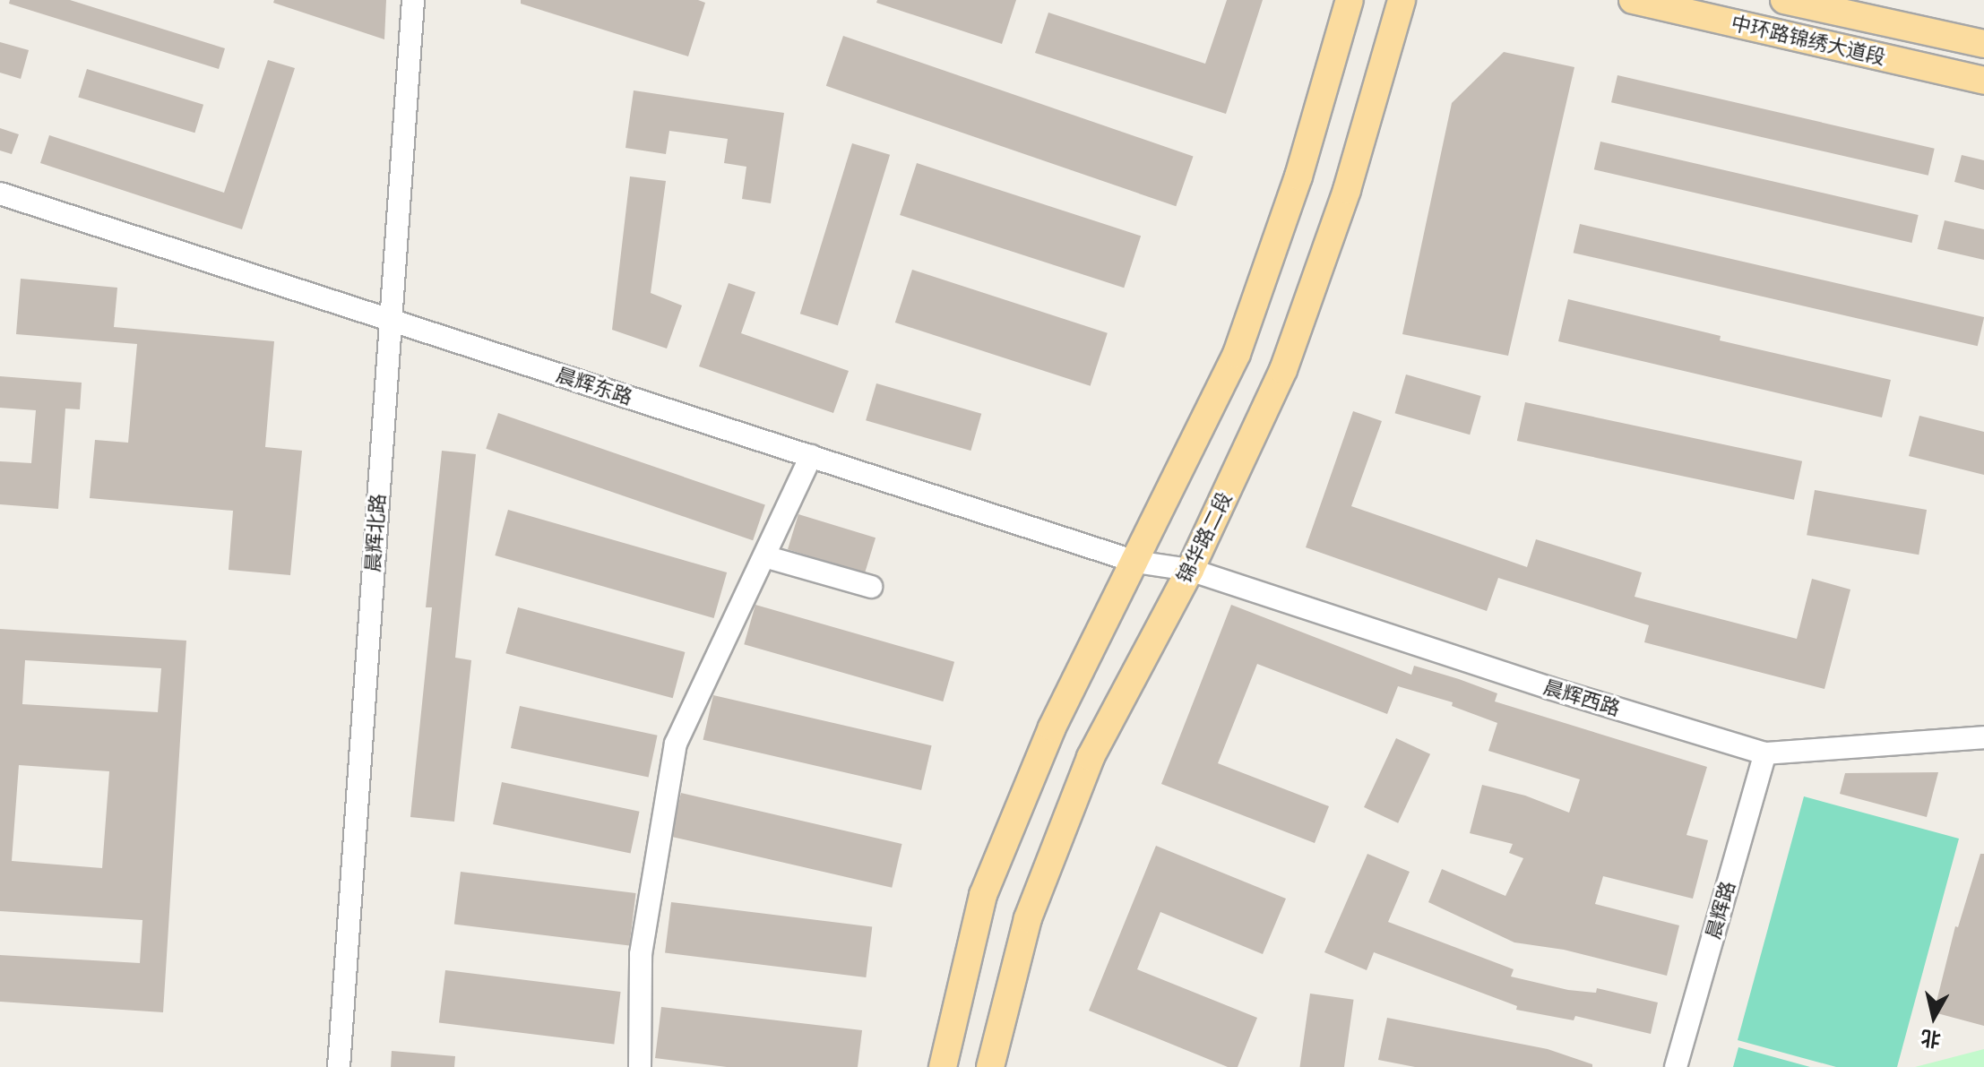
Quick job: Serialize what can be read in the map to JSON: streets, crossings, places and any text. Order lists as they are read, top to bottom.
{
  "streets": {
    "main road": ["中环路锦绣大道段", "锦华路二段"],
    "street": [
      "晨辉东路",
      "晨辉北路",
      "晨辉西路",
      "晨辉路"
    ]
  },
  "crossings": [
    ["晨辉东路", "晨辉北路"],
    ["晨辉东路", "锦华路二段"],
    ["晨辉东路", "晨辉西路"],
    ["锦华路二段", "晨辉西路"],
    ["晨辉西路", "晨辉路"]
  ],
  "north": "bottom"
}
